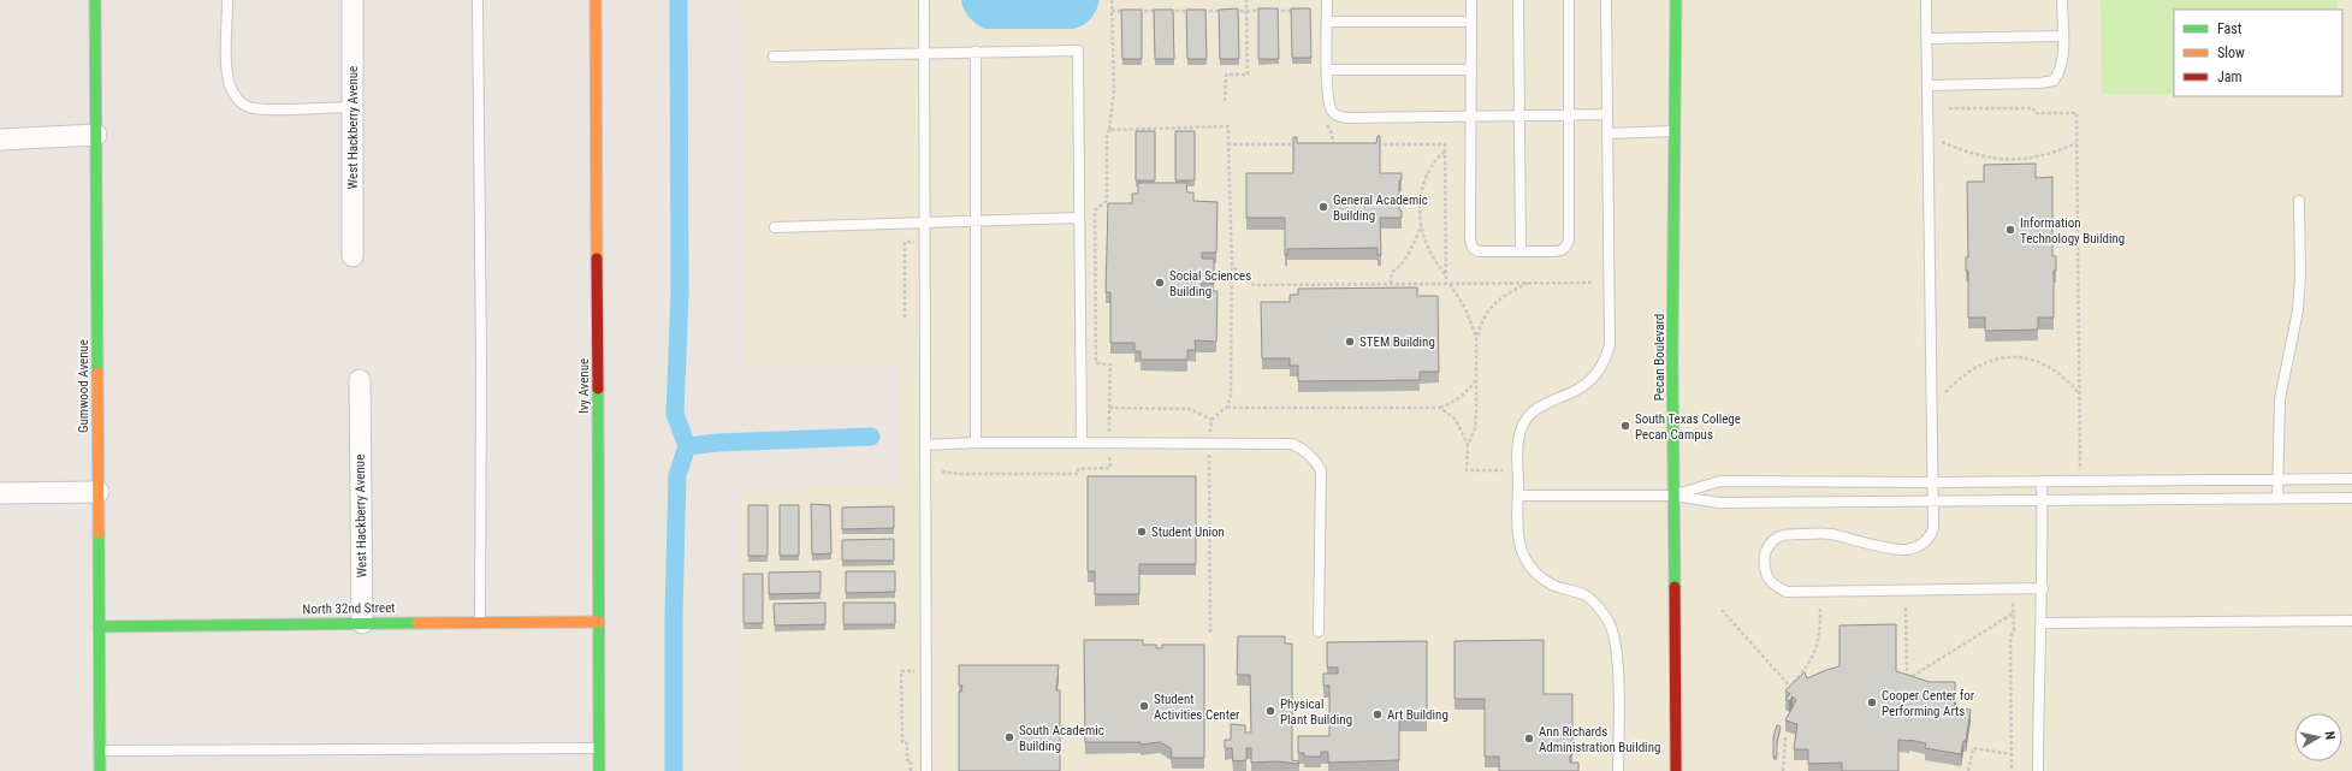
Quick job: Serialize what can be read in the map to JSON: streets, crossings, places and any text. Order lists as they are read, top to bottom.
{
  "streets": {
    "street": [
      "West Hackberry Avenue",
      "Pecan Boulevard",
      "Gumwood Avenue",
      "Ivy Avenue",
      "North 32nd Street"
    ]
  },
  "crossings": [
    ["West Hackberry Avenue", "North 32nd Street"],
    ["Gumwood Avenue", "North 32nd Street"],
    ["Ivy Avenue", "North 32nd Street"]
  ],
  "places": [
    "General Academic Building",
    "Information Technology Building",
    "Social Sciences Building",
    "STEM Building",
    "South Texas College Pecan Campus",
    "Student Union",
    "Cooper Center for Performing Arts",
    "Student Activities Center",
    "Physical Plant Building",
    "Art Building",
    "South Academic Building",
    "Ann Richards Administration Building"
  ],
  "legend": ["Fast", "Slow", "Jam"],
  "north": "right"
}
